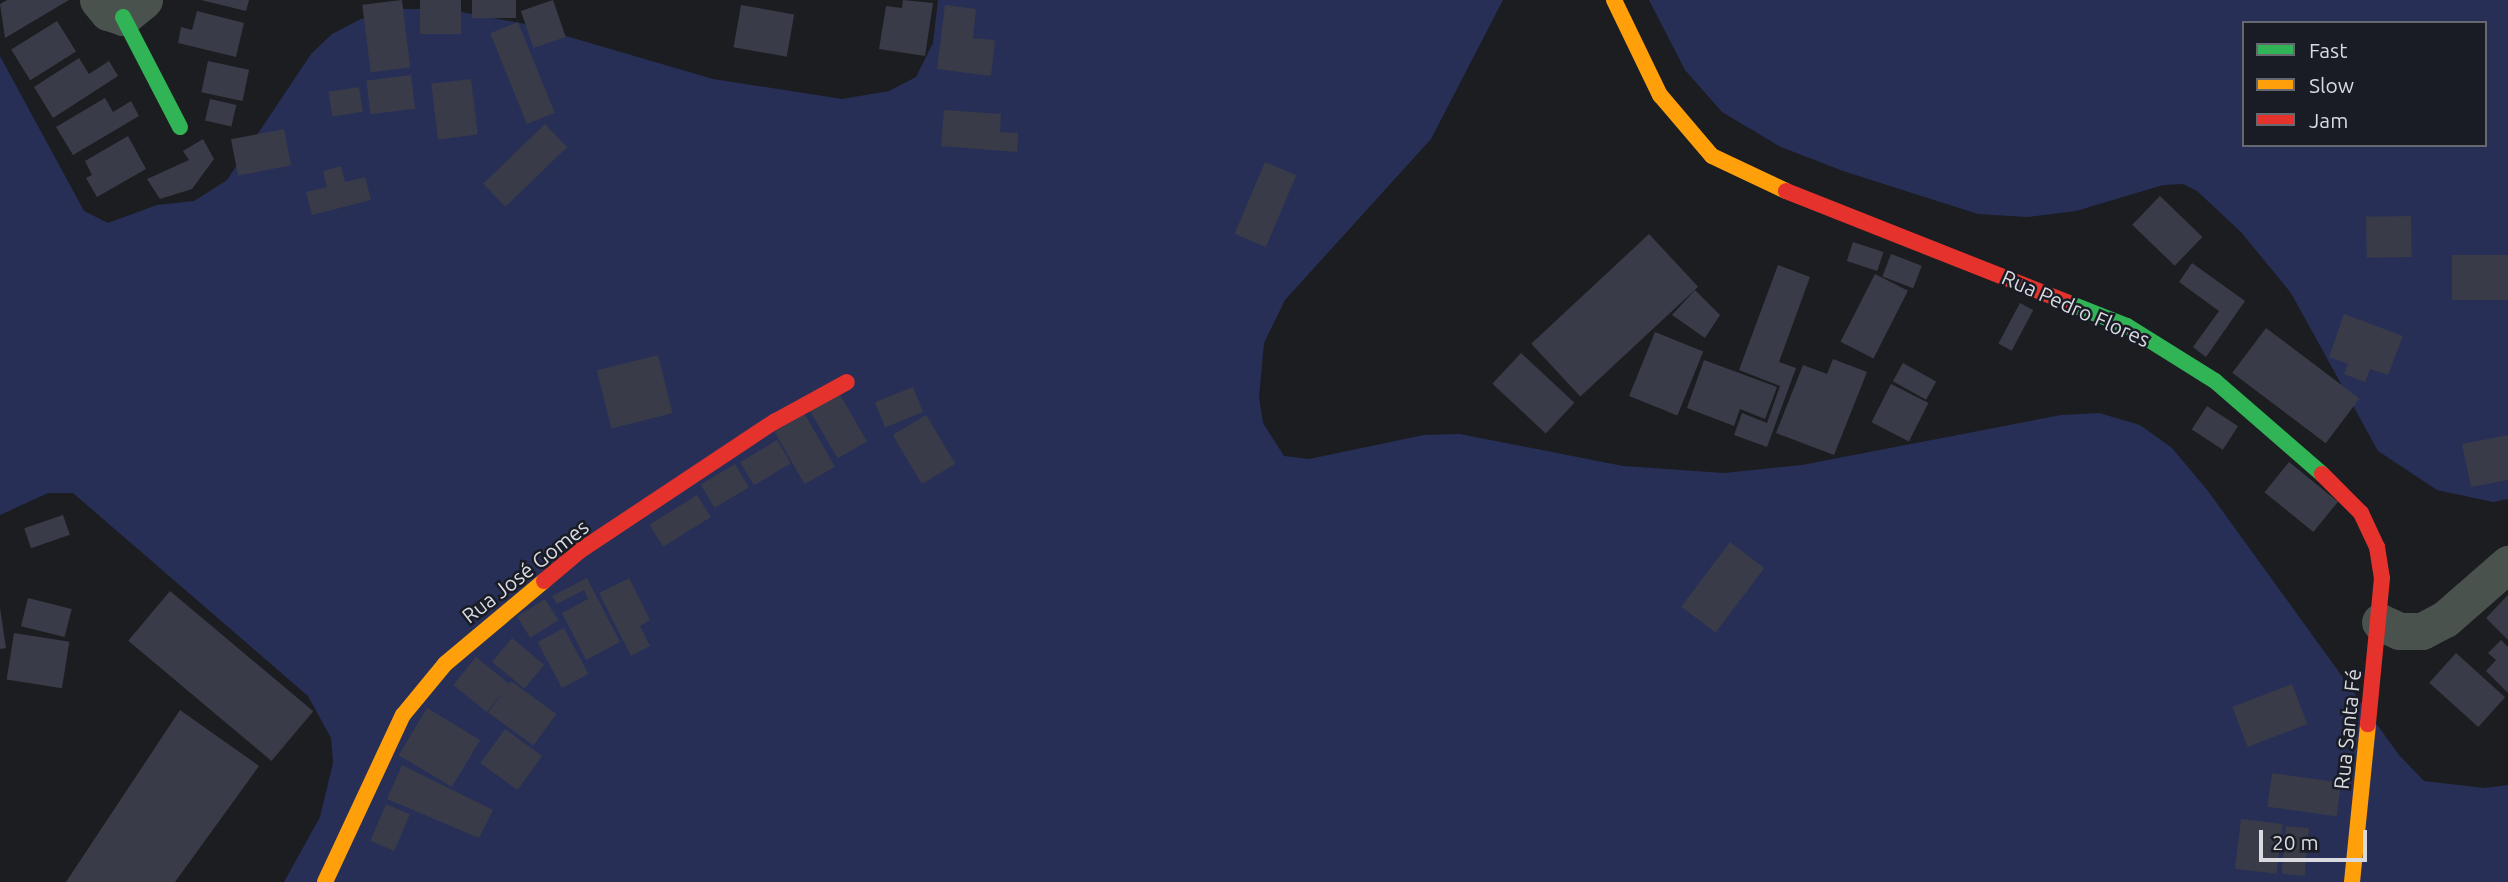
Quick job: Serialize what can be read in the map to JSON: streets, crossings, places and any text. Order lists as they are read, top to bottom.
{
  "streets": {
    "street": ["Rua Pedro Flores", "Rua José Gomes", "Rua Santa Fé"]
  },
  "crossings": [
    ["Rua Pedro Flores", "Rua Santa Fé"]
  ],
  "legend": ["Fast", "Slow", "Jam"],
  "scale_bar": "20 m"
}
